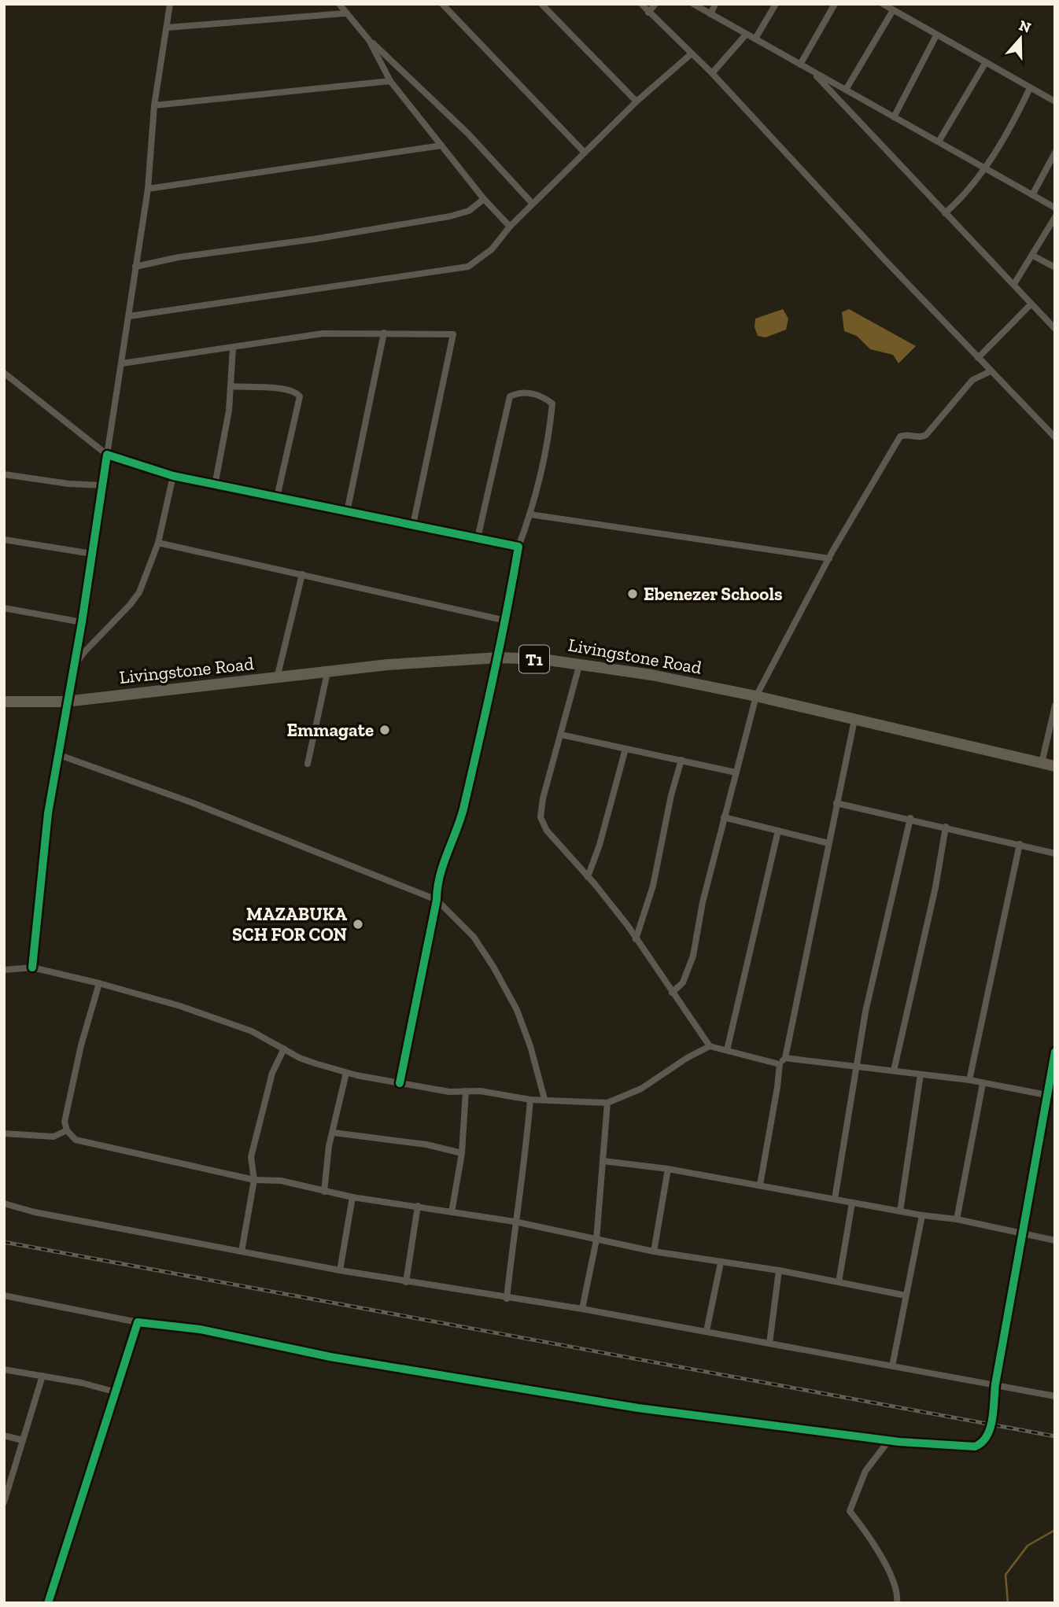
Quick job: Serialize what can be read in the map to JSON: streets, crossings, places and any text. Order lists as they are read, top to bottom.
{
  "streets": {
    "highway": ["Livingstone Road", "T1"]
  },
  "places": ["Ebenezer Schools", "Emmagate", "MAZABUKA SCH FOR CON"],
  "north": "top"
}
